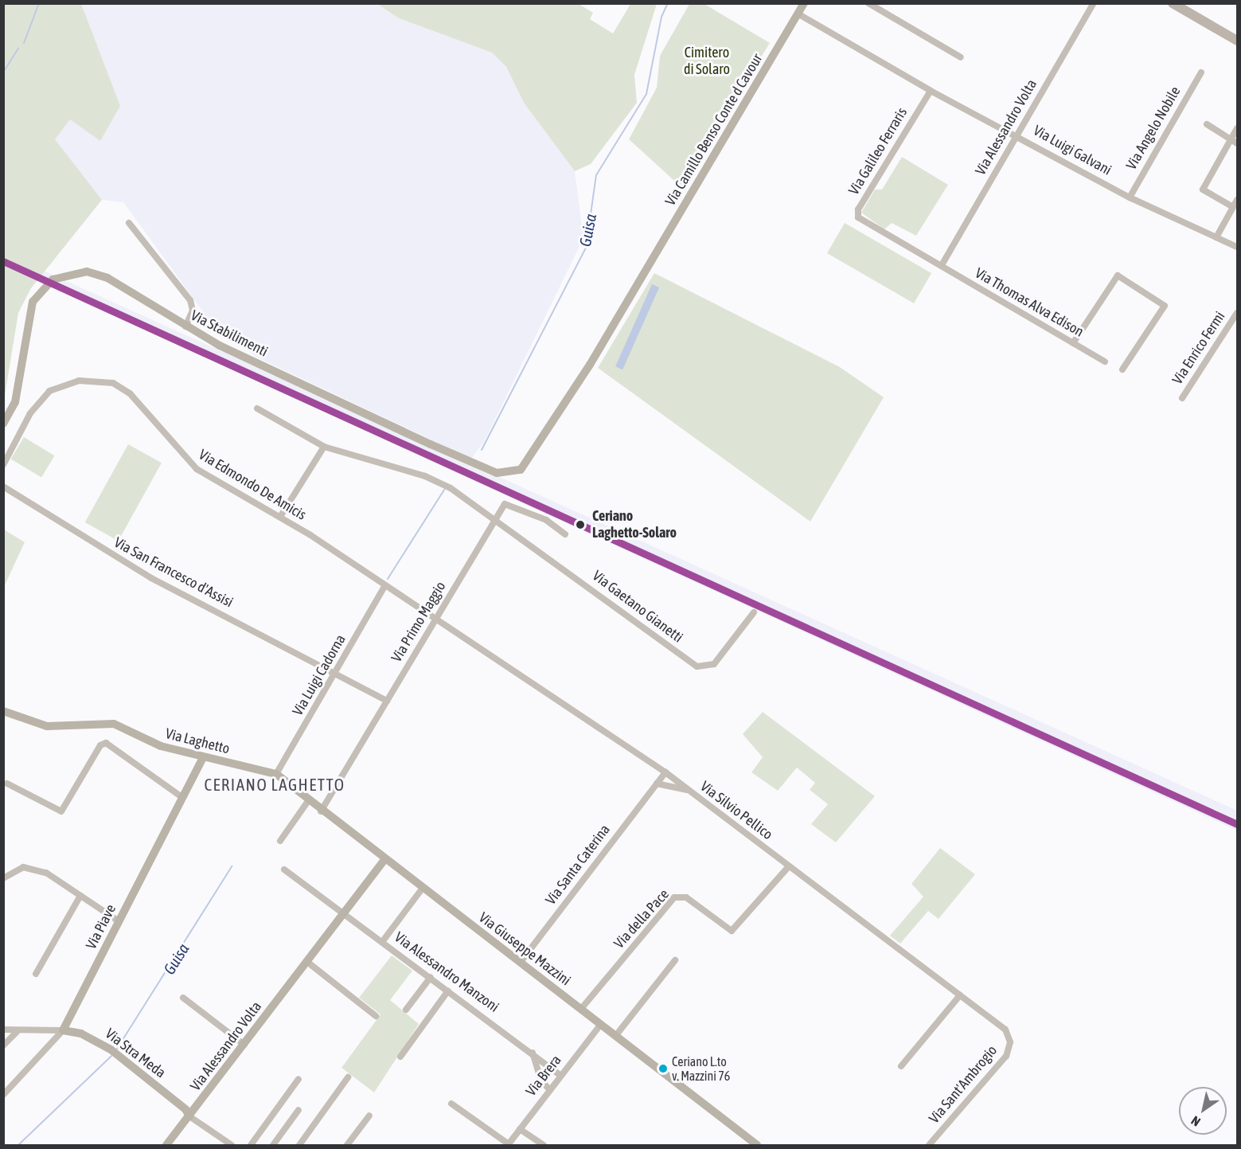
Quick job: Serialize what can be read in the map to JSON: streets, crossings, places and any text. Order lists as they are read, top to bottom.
{
  "streets": {
    "street": [
      "Via Alessandro Volta",
      "Via Angelo Nobile",
      "Via Camillo Benso Conte d Cavour",
      "Via Luigi Galvani",
      "Via Galileo Ferraris",
      "Via Thomas Alva Edison",
      "Via Stabilimenti",
      "Via Enrico Fermi",
      "Via Edmondo De Amicis",
      "Via San Francesco d'Assisi",
      "Via Gaetano Gianetti",
      "Via Primo Maggio",
      "Via Luigi Cadorna",
      "Via Laghetto",
      "Via Silvio Pellico",
      "Via Santa Caterina",
      "Via della Pace",
      "Via Piave",
      "Via Giuseppe Mazzini",
      "Via Alessandro Manzoni",
      "Via Stra Meda",
      "Via Brera",
      "Via Sant'Ambrogio"
    ]
  },
  "crossings": [
    ["Via Alessandro Volta", "Via Luigi Galvani"],
    ["Via Alessandro Volta", "Via Galileo Ferraris"],
    ["Via Alessandro Volta", "Via Thomas Alva Edison"],
    ["Via Alessandro Volta", "Via Giuseppe Mazzini"],
    ["Via Alessandro Volta", "Via Alessandro Manzoni"],
    ["Via Alessandro Volta", "Via Stra Meda"],
    ["Via Angelo Nobile", "Via Luigi Galvani"],
    ["Via Camillo Benso Conte d Cavour", "Via Luigi Galvani"],
    ["Via Camillo Benso Conte d Cavour", "Via Stabilimenti"],
    ["Via Luigi Galvani", "Via Galileo Ferraris"],
    ["Via Galileo Ferraris", "Via Thomas Alva Edison"],
    ["Via Edmondo De Amicis", "Via Primo Maggio"],
    ["Via Edmondo De Amicis", "Via Luigi Cadorna"],
    ["Via Edmondo De Amicis", "Via Silvio Pellico"],
    ["Via San Francesco d'Assisi", "Via Primo Maggio"],
    ["Via San Francesco d'Assisi", "Via Luigi Cadorna"],
    ["Via Gaetano Gianetti", "Via Primo Maggio"],
    ["Via Primo Maggio", "Via Silvio Pellico"],
    ["Via Primo Maggio", "Via Giuseppe Mazzini"],
    ["Via Luigi Cadorna", "Via Laghetto"],
    ["Via Luigi Cadorna", "Via Giuseppe Mazzini"],
    ["Via Laghetto", "Via Piave"],
    ["Via Laghetto", "Via Giuseppe Mazzini"],
    ["Via Silvio Pellico", "Via Santa Caterina"],
    ["Via Silvio Pellico", "Via della Pace"],
    ["Via Silvio Pellico", "Via Sant'Ambrogio"],
    ["Via Santa Caterina", "Via Giuseppe Mazzini"],
    ["Via della Pace", "Via Giuseppe Mazzini"],
    ["Via Piave", "Via Stra Meda"],
    ["Via Giuseppe Mazzini", "Via Brera"],
    ["Via Alessandro Manzoni", "Via Brera"]
  ],
  "districts": ["CERIANO LAGHETTO"],
  "water": ["Guisa"],
  "parks": ["Cimitero di Solaro"],
  "places": ["Ceriano Laghetto-Solaro", "Ceriano L.to v. Mazzini 76"],
  "north": "bottom left"
}
